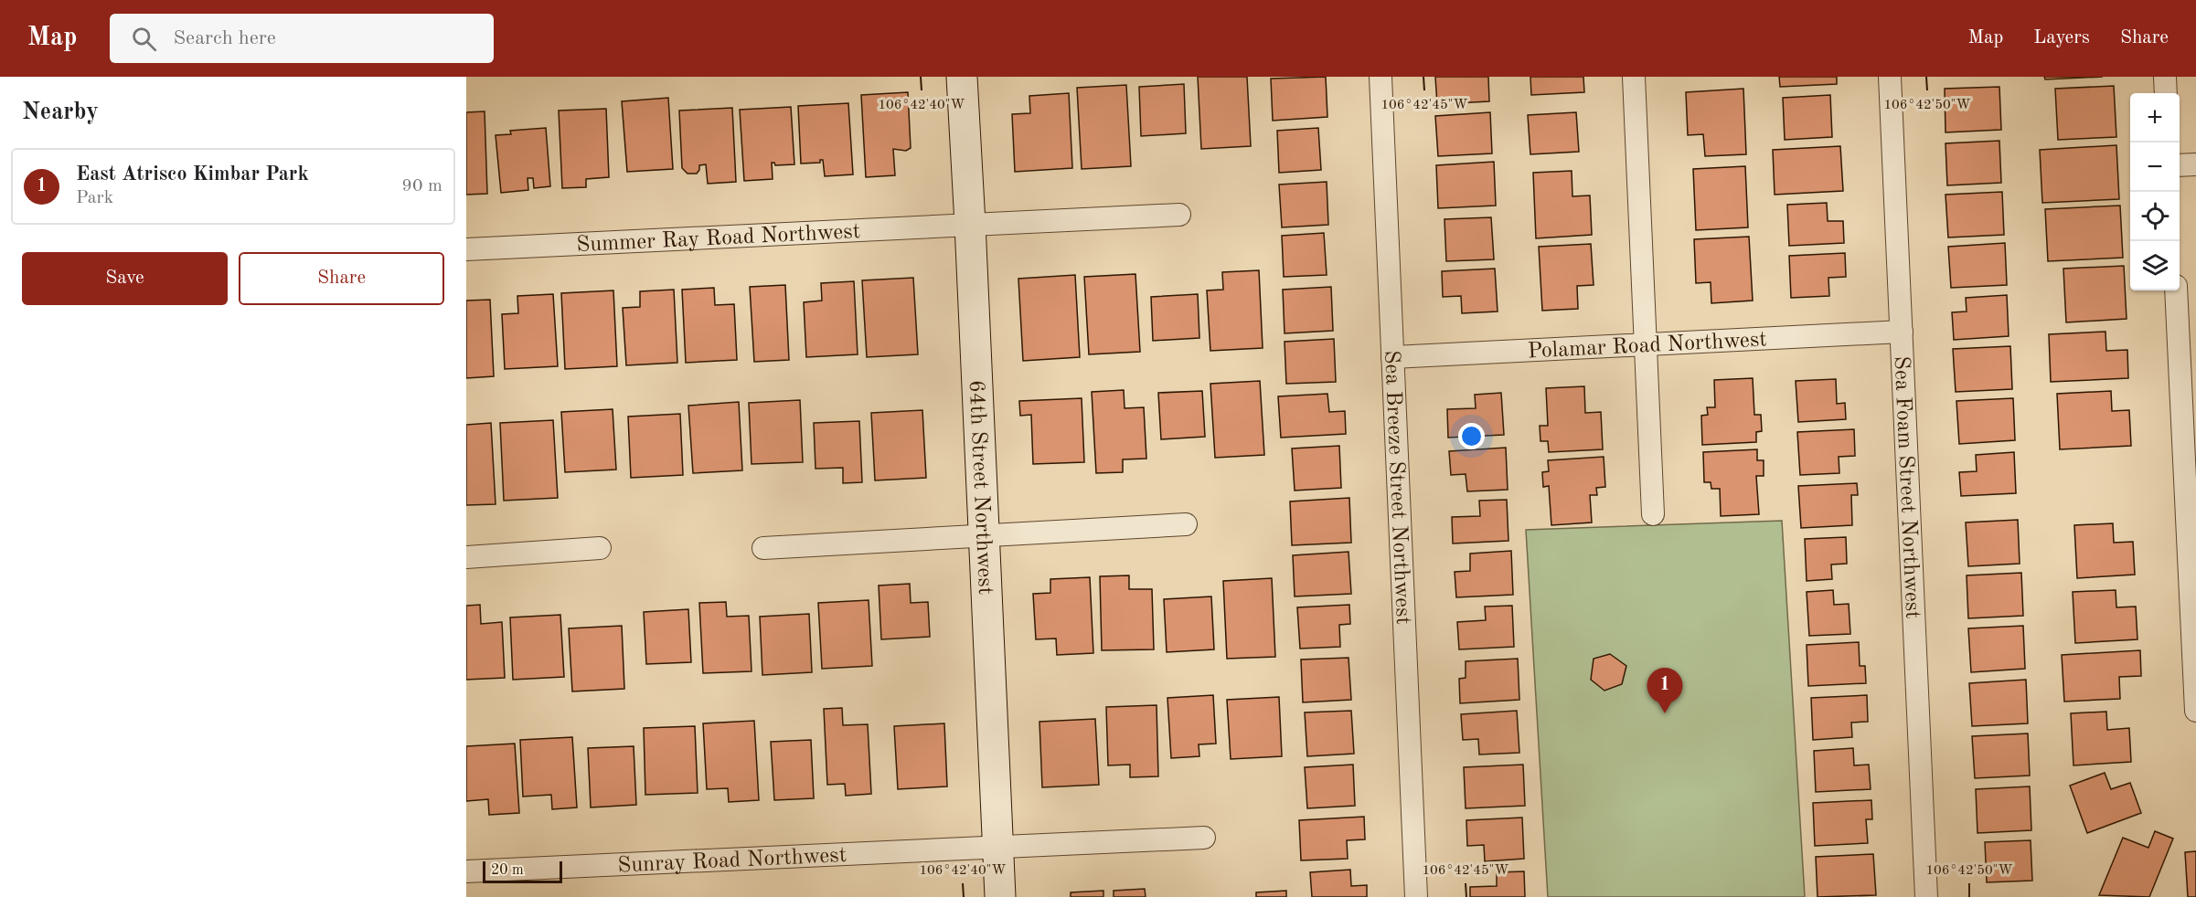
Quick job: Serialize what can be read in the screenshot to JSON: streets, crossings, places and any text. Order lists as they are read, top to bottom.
{
  "streets": {
    "street": [
      "Summer Ray Road Northwest",
      "Polamar Road Northwest",
      "64th Street Northwest",
      "Sea Breeze Street Northwest",
      "Sea Foam Street Northwest",
      "Sunray Road Northwest"
    ]
  },
  "crossings": [
    ["Summer Ray Road Northwest", "64th Street Northwest"],
    ["Polamar Road Northwest", "Sea Breeze Street Northwest"],
    ["Polamar Road Northwest", "Sea Foam Street Northwest"],
    ["64th Street Northwest", "Sunray Road Northwest"]
  ],
  "scale_bar": "20 m",
  "page": {
    "header": "Map",
    "search": "Search here",
    "nav": ["Map", "Layers", "Share"],
    "heading": "Nearby",
    "map_buttons": ["+", "−"],
    "list": [
      {
        "mark": "1",
        "name": "East Atrisco Kimbar Park",
        "note": "Park",
        "value": "90 m"
      }
    ],
    "buttons": ["Save", "Share"],
    "pins": "1",
    "scale": "20 m"
  },
  "coordinates": ["106°42'40\"W", "106°42'45\"W", "106°42'50\"W"]
}
